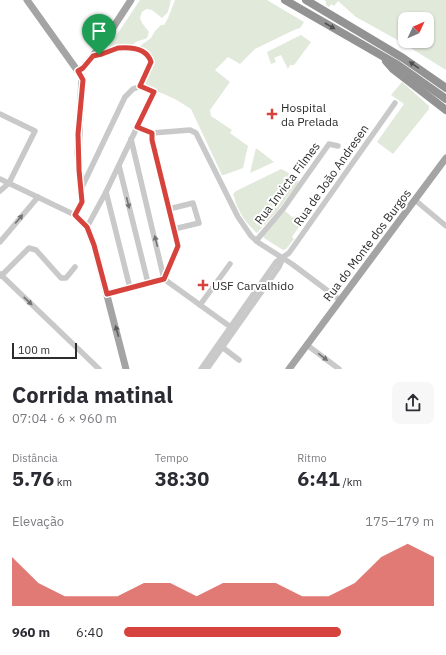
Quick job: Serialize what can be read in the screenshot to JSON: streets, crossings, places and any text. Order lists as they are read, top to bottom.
{
  "streets": {
    "main road": ["Rua do Monte dos Burgos"],
    "street": ["Rua de João Andresen", "Rua Invicta Filmes"]
  },
  "places": {
    "health": ["Hospital da Prelada", "USF Carvalhido"]
  },
  "scale_bar": "100 m",
  "north": "top right",
  "page": {
    "scale": "100 m",
    "heading": ["Corrida matinal", "07:04 · 6 × 960 m"],
    "stats": [
      ["Distância", "5.76 km"],
      ["Tempo", "38:30"],
      ["Ritmo", "6:41 /km"]
    ],
    "chart": ["Elevação", "175–179 m"],
    "list": [
      {
        "name": "960 m",
        "note": "6:40"
      }
    ]
  }
}
